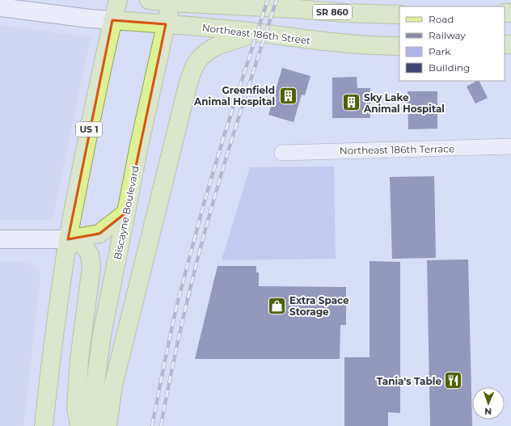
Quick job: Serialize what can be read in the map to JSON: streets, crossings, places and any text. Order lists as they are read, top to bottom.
{
  "streets": {
    "main road": [
      "SR 860",
      "Northeast 186th Street",
      "US 1",
      "Biscayne Boulevard"
    ],
    "street": ["Northeast 186th Terrace"]
  },
  "crossings": [
    ["SR 860", "Biscayne Boulevard"],
    ["Northeast 186th Street", "US 1"],
    ["Northeast 186th Street", "Biscayne Boulevard"]
  ],
  "places": {
    "building": ["Greenfield Animal Hospital", "Sky Lake Animal Hospital"],
    "shop": ["Extra Space Storage"],
    "restaurant": ["Tania's Table"]
  },
  "legend": [
    "Road",
    "Railway",
    "Park",
    "Building"
  ],
  "north": "bottom"
}
